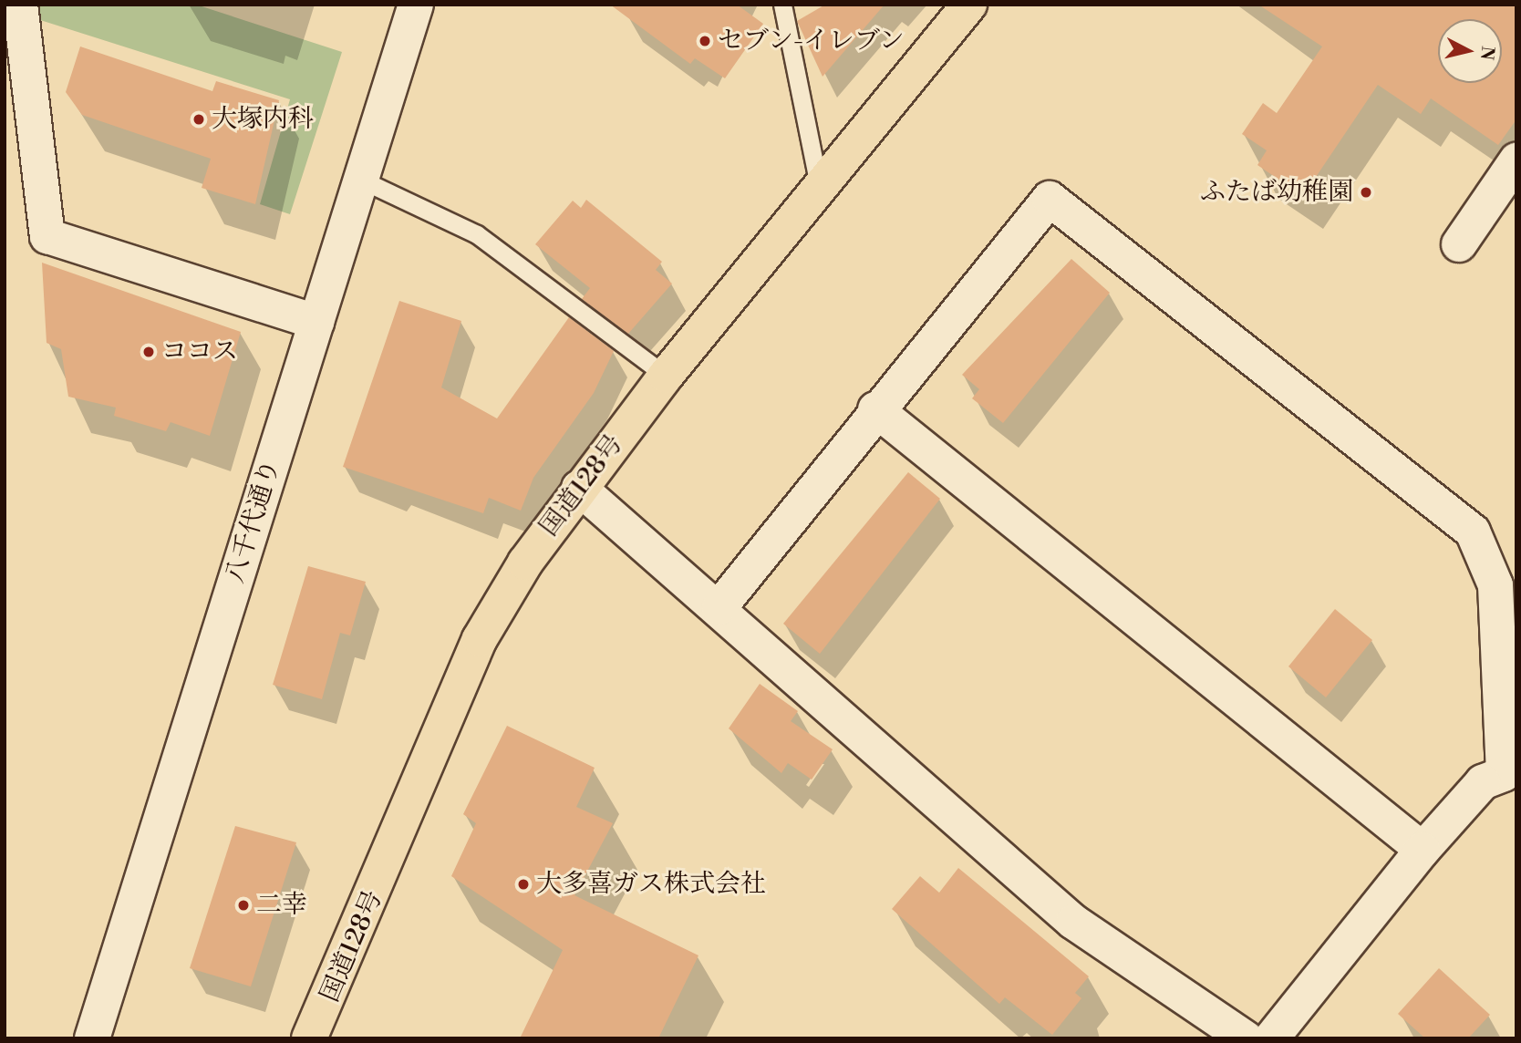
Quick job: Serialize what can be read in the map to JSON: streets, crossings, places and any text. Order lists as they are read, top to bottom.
{
  "streets": {
    "highway": ["国道128号"],
    "street": ["八千代通り"]
  },
  "places": [
    "セブン-イレブン",
    "大塚内科",
    "ふたば幼稚園",
    "ココス",
    "大多喜ガス株式会社",
    "二幸"
  ],
  "north": "right"
}
